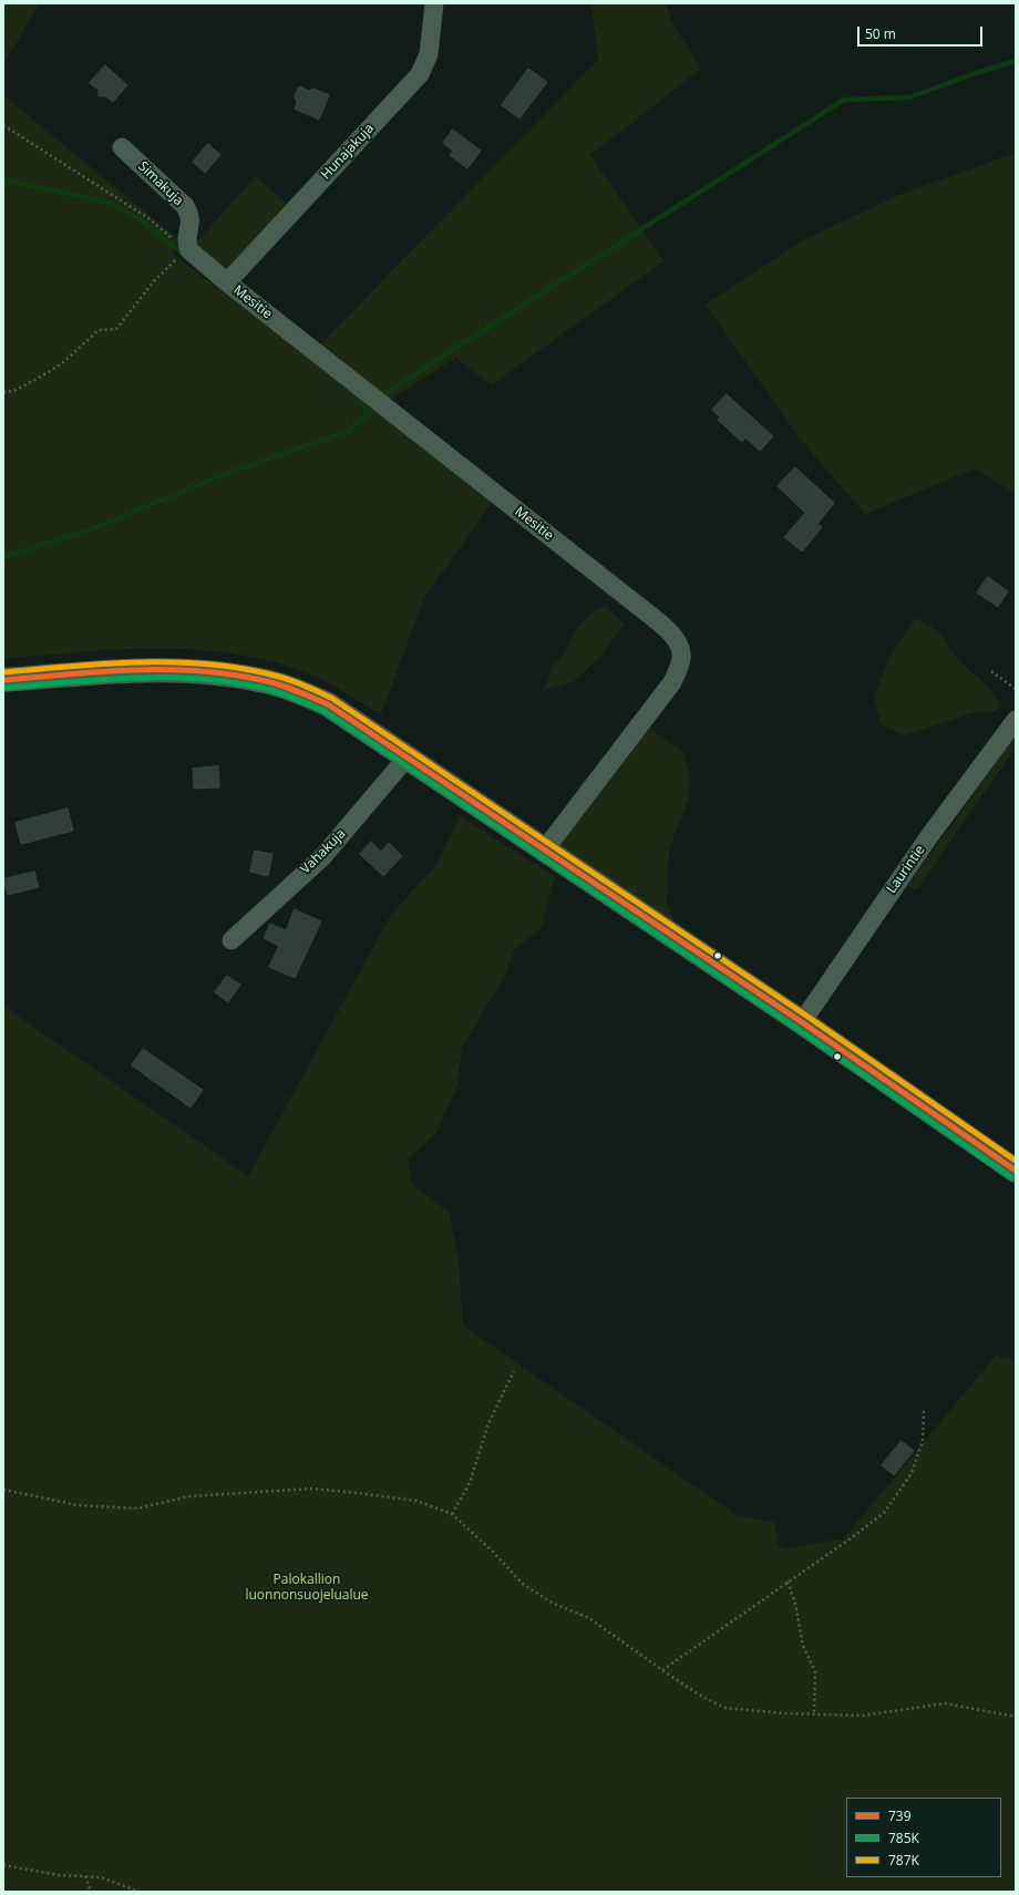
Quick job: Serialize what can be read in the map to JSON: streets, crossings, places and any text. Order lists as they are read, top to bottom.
{
  "streets": {
    "street": [
      "Hunajakuja",
      "Simakuja",
      "Mesitie",
      "Vahakuja",
      "Laurintie"
    ]
  },
  "crossings": [
    ["Hunajakuja", "Mesitie"],
    ["Simakuja", "Mesitie"]
  ],
  "parks": ["Palokallion luonnonsuojelualue"],
  "lines": ["transit line 787K", "transit line 739", "transit line 785K"],
  "legend": ["739", "785K", "787K"],
  "scale_bar": "50 m"
}
